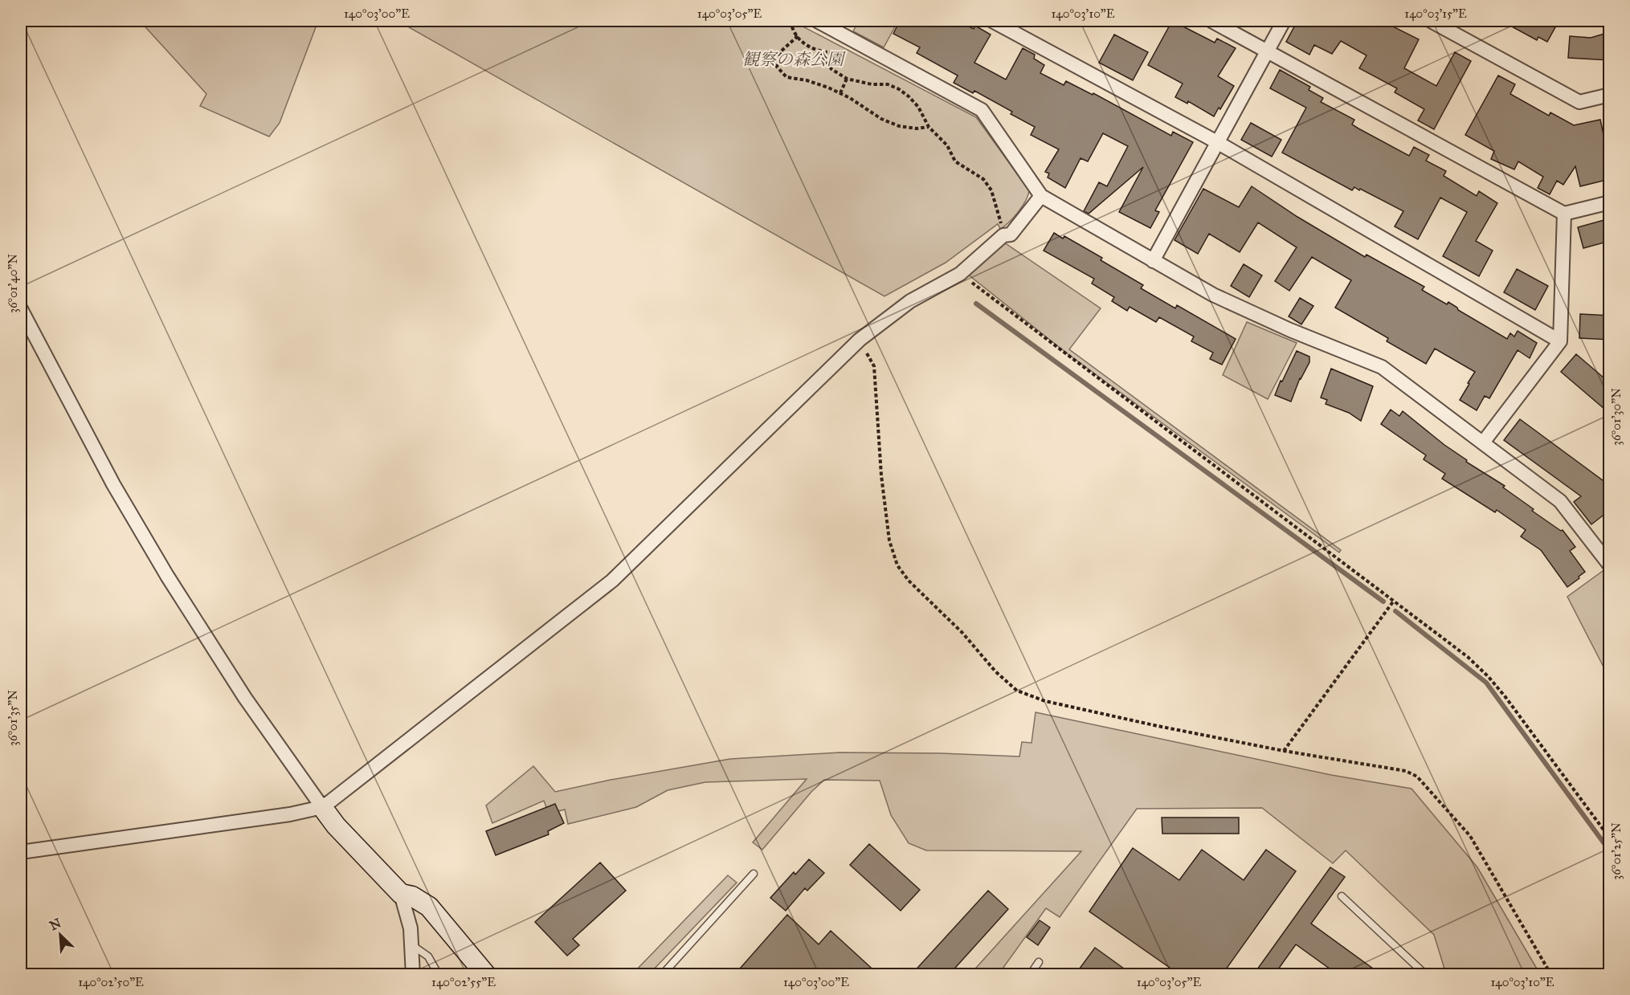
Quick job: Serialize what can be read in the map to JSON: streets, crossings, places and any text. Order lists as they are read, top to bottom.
{
  "parks": ["観察の森公園"],
  "north": "top left",
  "coordinates": [
    "140°03'00\"E",
    "140°03'05\"E",
    "140°03'10\"E",
    "140°03'15\"E",
    "36°01'40\"N",
    "36°01'30\"N",
    "36°01'35\"N",
    "36°01'25\"N",
    "140°02'50\"E",
    "140°02'55\"E"
  ]
}
